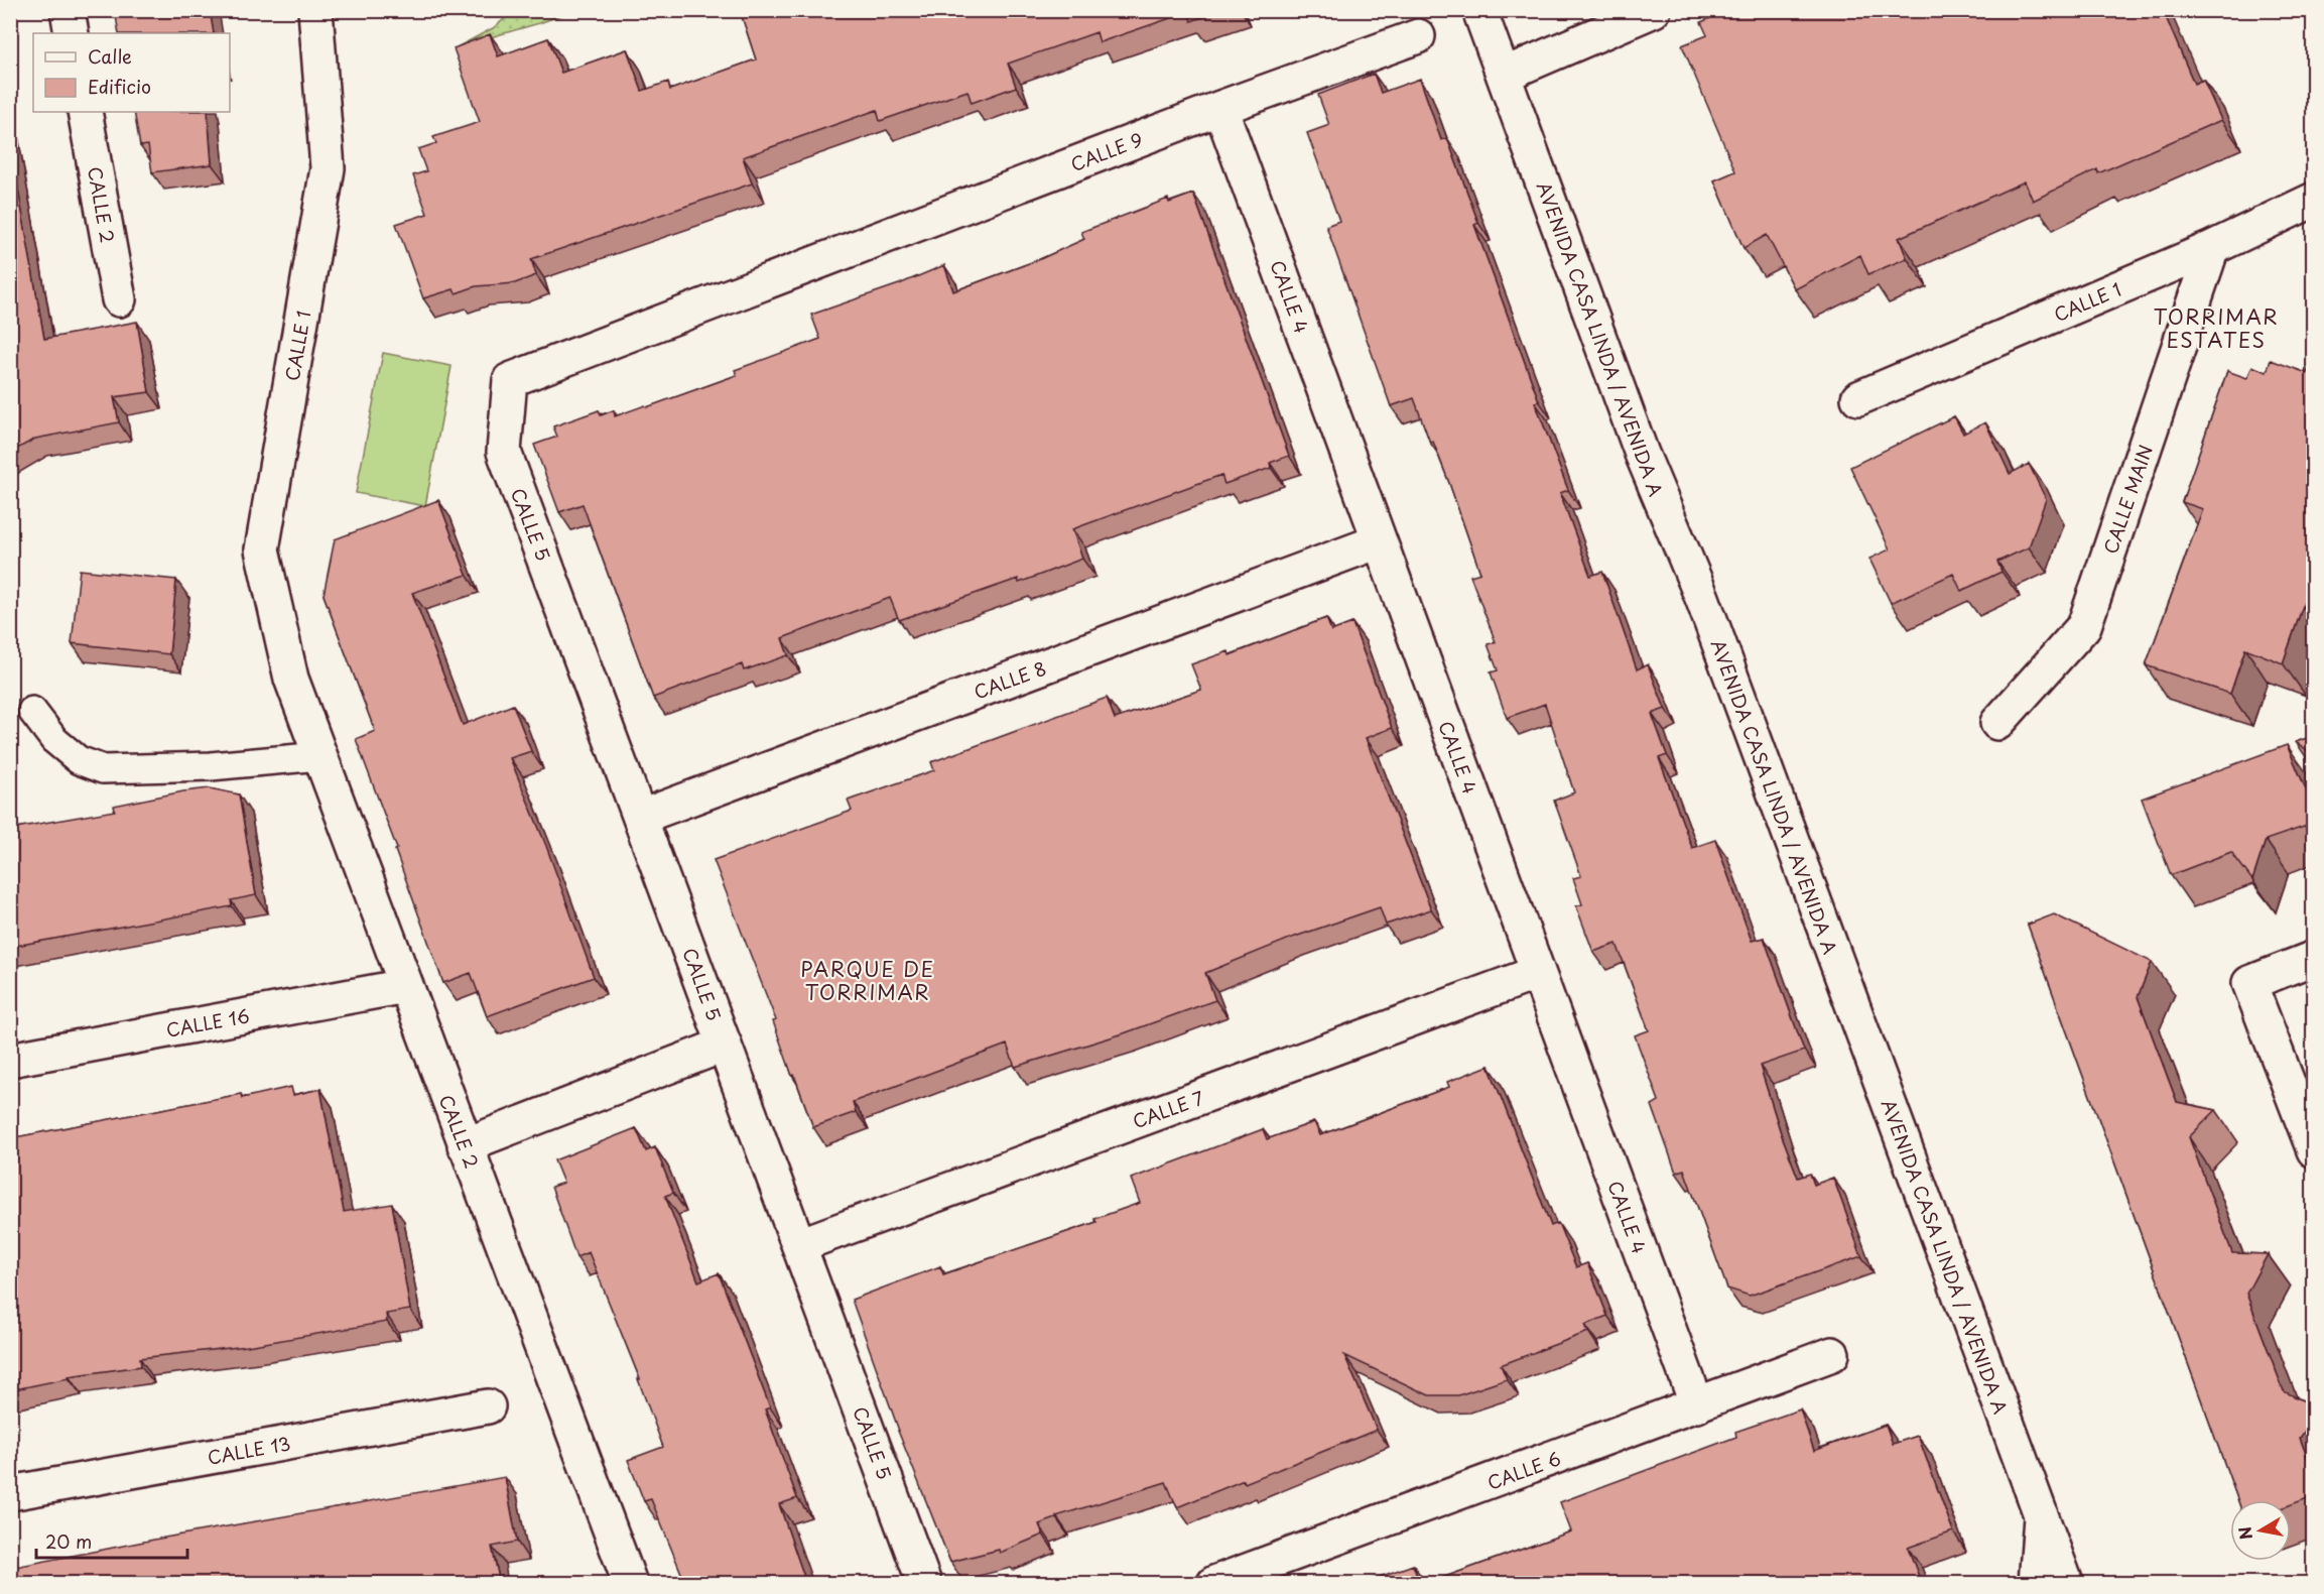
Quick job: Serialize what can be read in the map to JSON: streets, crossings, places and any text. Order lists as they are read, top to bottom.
{
  "streets": {
    "street": [
      "CALLE 9",
      "CALLE 2",
      "CALLE 4",
      "CALLE 1",
      "AVENIDA CASA LINDA / AVENIDA A",
      "CALLE MAIN",
      "CALLE 5",
      "CALLE 8",
      "CALLE 16",
      "CALLE 7",
      "CALLE 13",
      "CALLE 6"
    ]
  },
  "crossings": [
    ["CALLE 9", "CALLE 4"],
    ["CALLE 9", "CALLE 5"],
    ["CALLE 2", "CALLE 1"],
    ["CALLE 2", "CALLE 16"],
    ["CALLE 4", "CALLE 8"],
    ["CALLE 4", "CALLE 7"],
    ["CALLE 4", "CALLE 6"],
    ["CALLE 1", "CALLE MAIN"],
    ["CALLE 5", "CALLE 8"],
    ["CALLE 5", "CALLE 7"]
  ],
  "districts": ["TORRIMAR ESTATES", "PARQUE DE TORRIMAR"],
  "legend": ["Calle", "Edificio"],
  "scale_bar": "20 m",
  "north": "left"
}
